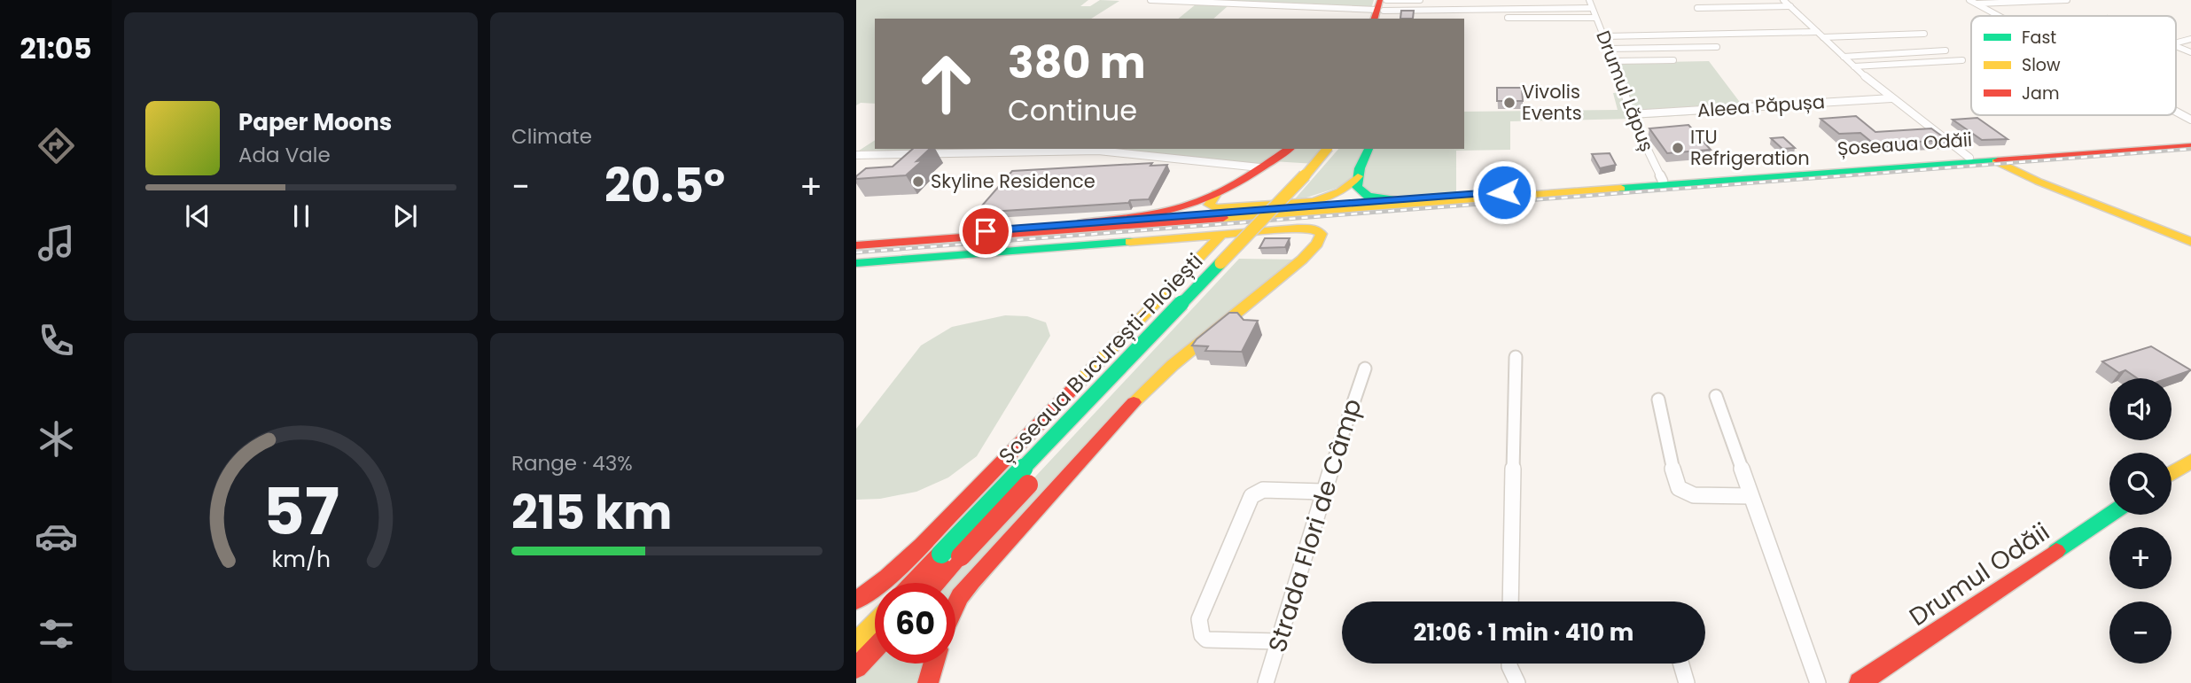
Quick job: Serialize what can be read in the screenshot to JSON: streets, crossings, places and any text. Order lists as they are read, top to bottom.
{
  "streets": {
    "main road": ["Șoseaua Odăii", "Șoseaua București-Ploiești", "Drumul Odăii"],
    "street": ["Drumul Lăpuș", "Aleea Păpușa", "Strada Flori de Câmp"]
  },
  "crossings": [
    ["Drumul Lăpuș", "Aleea Păpușa"],
    ["Drumul Lăpuș", "Șoseaua Odăii"]
  ],
  "places": ["Vivolis Events", "ITU Refrigeration", "Skyline Residence"],
  "legend": ["Fast", "Slow", "Jam"],
  "page": {
    "tabs": "21:05",
    "tile": [
      "Climate",
      ["Range · 43%", "215 km"]
    ],
    "turn": ["380 m", "Continue"],
    "song": ["Paper Moons", "Ada Vale"],
    "heat": ["−", "20.5°", "+"],
    "map_buttons": ["+", "−"],
    "limit": "60",
    "trip": "21:06 · 1 min · 410 m",
    "gauge": ["57", "km/h"]
  }
}
